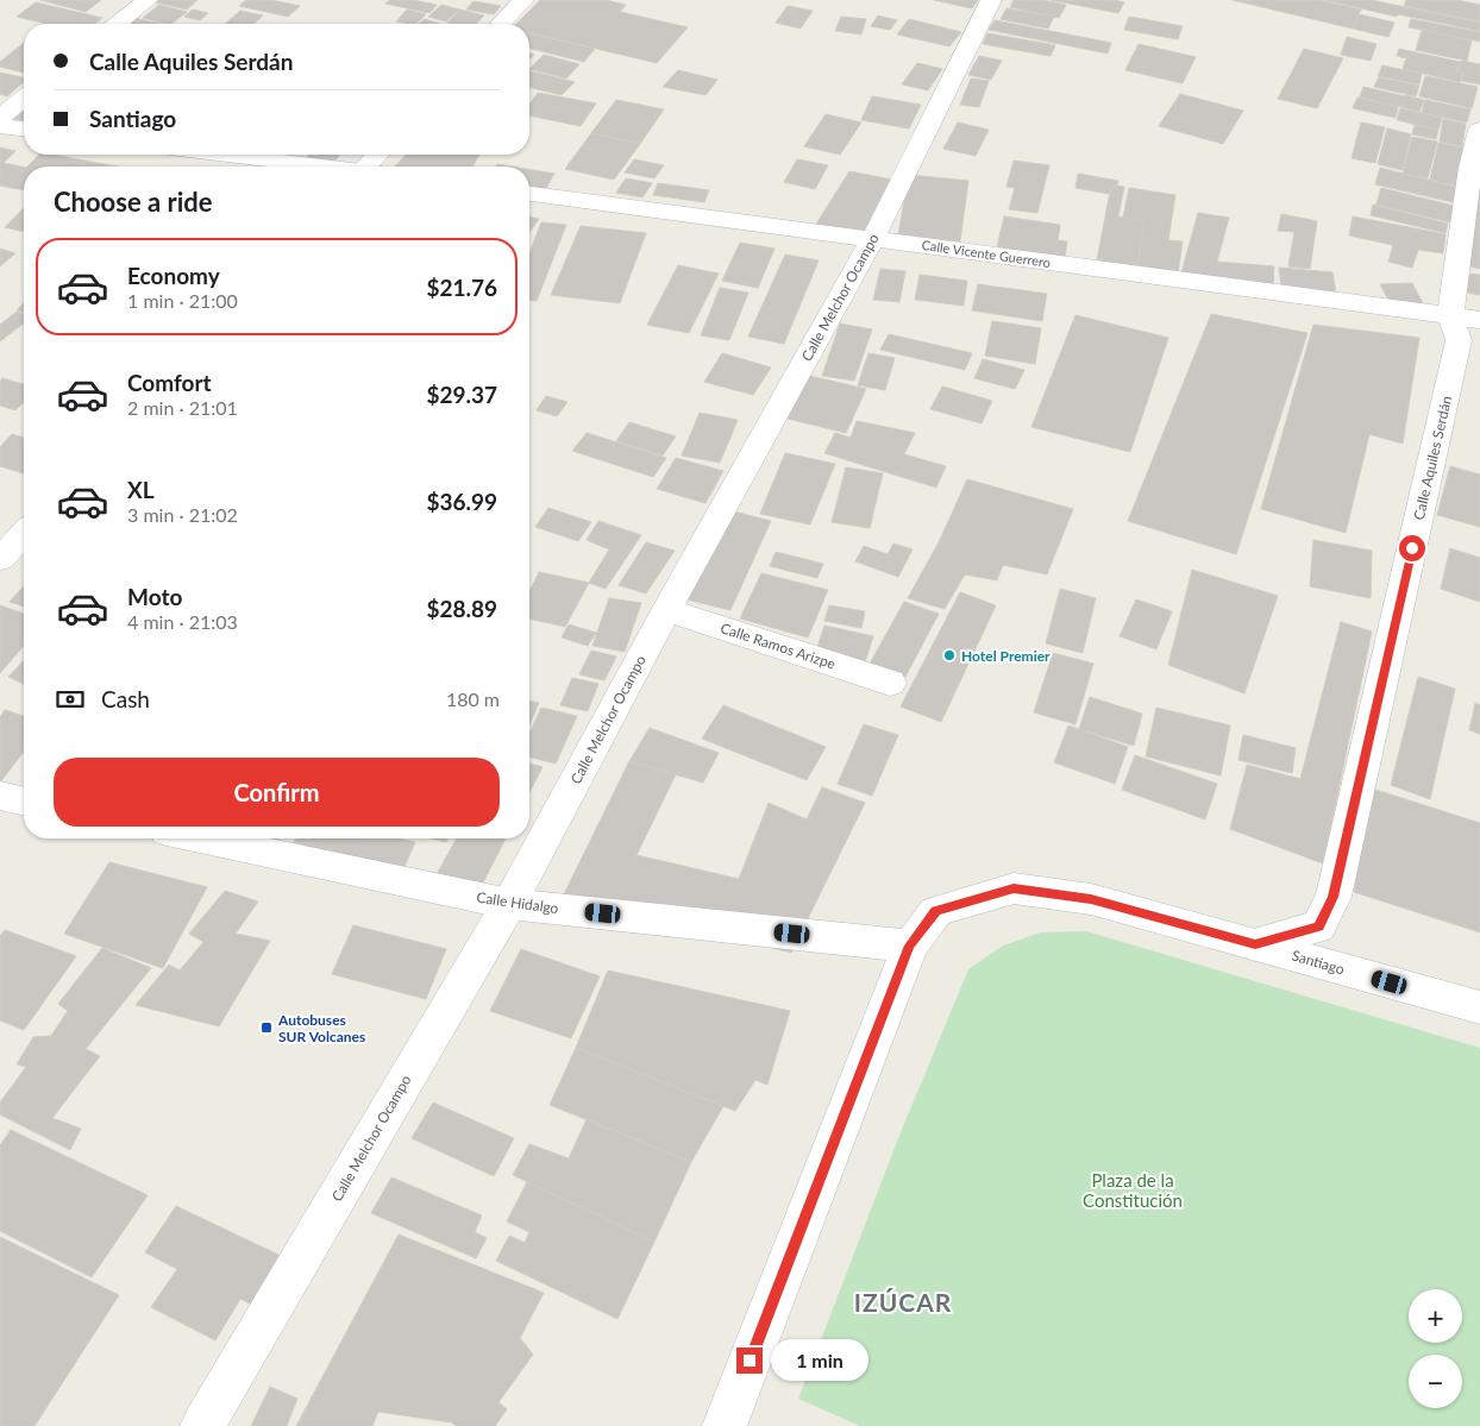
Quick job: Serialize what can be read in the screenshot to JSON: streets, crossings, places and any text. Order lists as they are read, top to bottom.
{
  "streets": {
    "street": [
      "Calle Vicente Guerrero",
      "Calle Melchor Ocampo",
      "Calle Aquiles Serdán",
      "Calle Ramos Arizpe",
      "Calle Hidalgo",
      "Santiago"
    ]
  },
  "crossings": [
    ["Calle Vicente Guerrero", "Calle Melchor Ocampo"],
    ["Calle Vicente Guerrero", "Calle Aquiles Serdán"],
    ["Calle Melchor Ocampo", "Calle Ramos Arizpe"],
    ["Calle Melchor Ocampo", "Calle Hidalgo"],
    ["Calle Aquiles Serdán", "Santiago"],
    ["Calle Hidalgo", "Santiago"]
  ],
  "districts": ["IZÚCAR"],
  "parks": ["Plaza de la Constitución"],
  "places": {
    "other": ["Hotel Premier"],
    "transit": ["Autobuses SUR Volcanes"]
  },
  "page": {
    "banner": ["Calle Aquiles Serdán", "Santiago"],
    "heading": "Choose a ride",
    "list": [
      {
        "name": "Economy",
        "note": "1 min · 21:00",
        "value": "$21.76"
      },
      {
        "name": "Comfort",
        "note": "2 min · 21:01",
        "value": "$29.37"
      },
      {
        "name": "XL",
        "note": "3 min · 21:02",
        "value": "$36.99"
      },
      {
        "name": "Moto",
        "note": "4 min · 21:03",
        "value": "$28.89"
      }
    ],
    "pay": ["Cash", "180 m"],
    "buttons": "Confirm",
    "map_buttons": ["+", "−"],
    "bubble": "1 min"
  }
}
